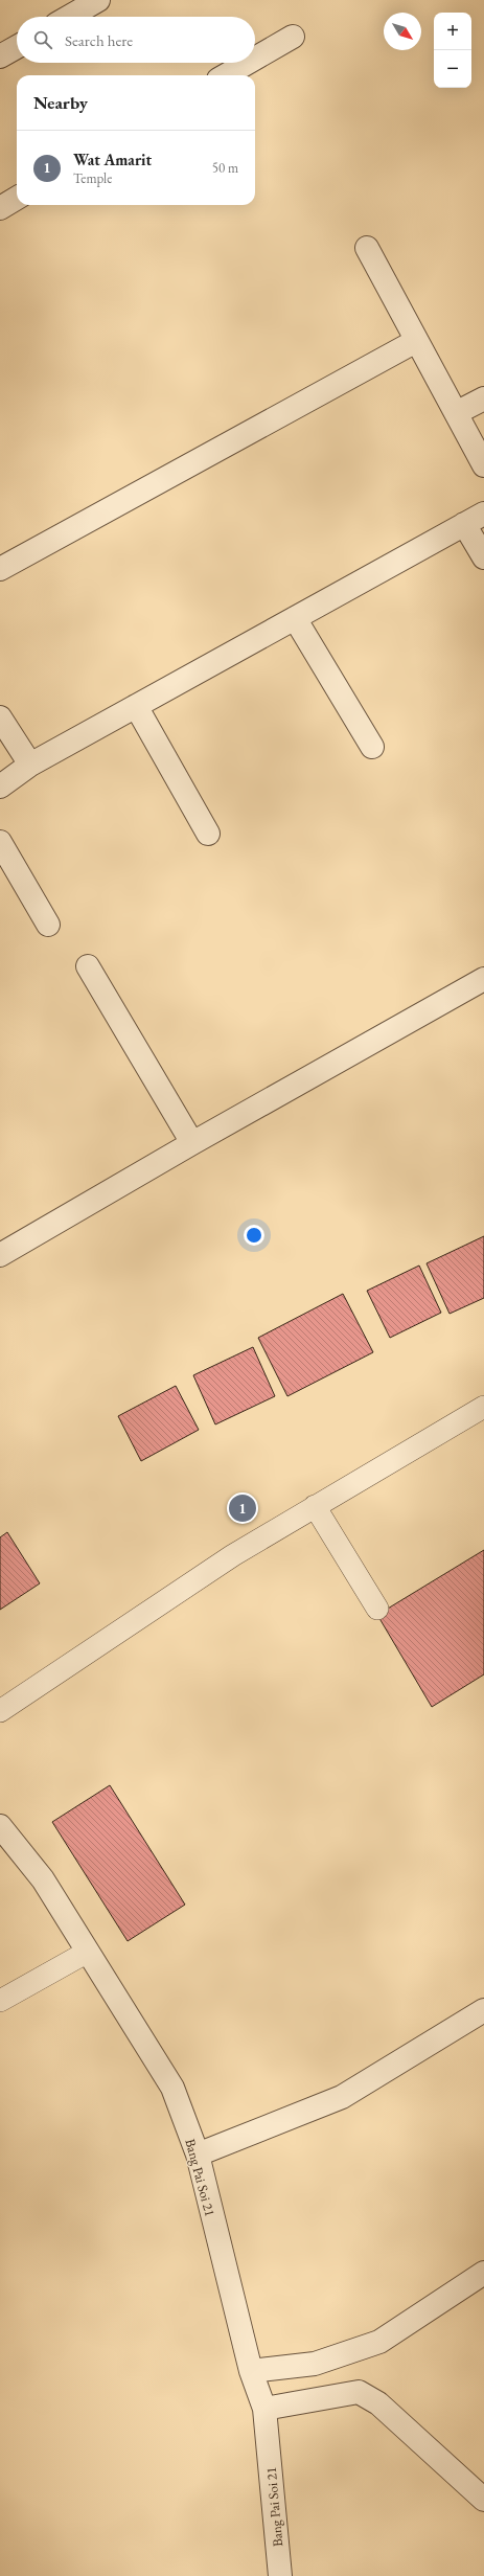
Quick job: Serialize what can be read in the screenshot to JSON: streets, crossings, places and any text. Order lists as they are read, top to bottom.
{
  "streets": {
    "street": ["Bang Pai Soi 21"]
  },
  "north": "bottom right",
  "page": {
    "map_buttons": ["+", "−"],
    "search": "Search here",
    "heading": "Nearby",
    "list": [
      {
        "mark": "1",
        "name": "Wat Amarit",
        "note": "Temple",
        "value": "50 m"
      }
    ],
    "pins": "1"
  }
}
